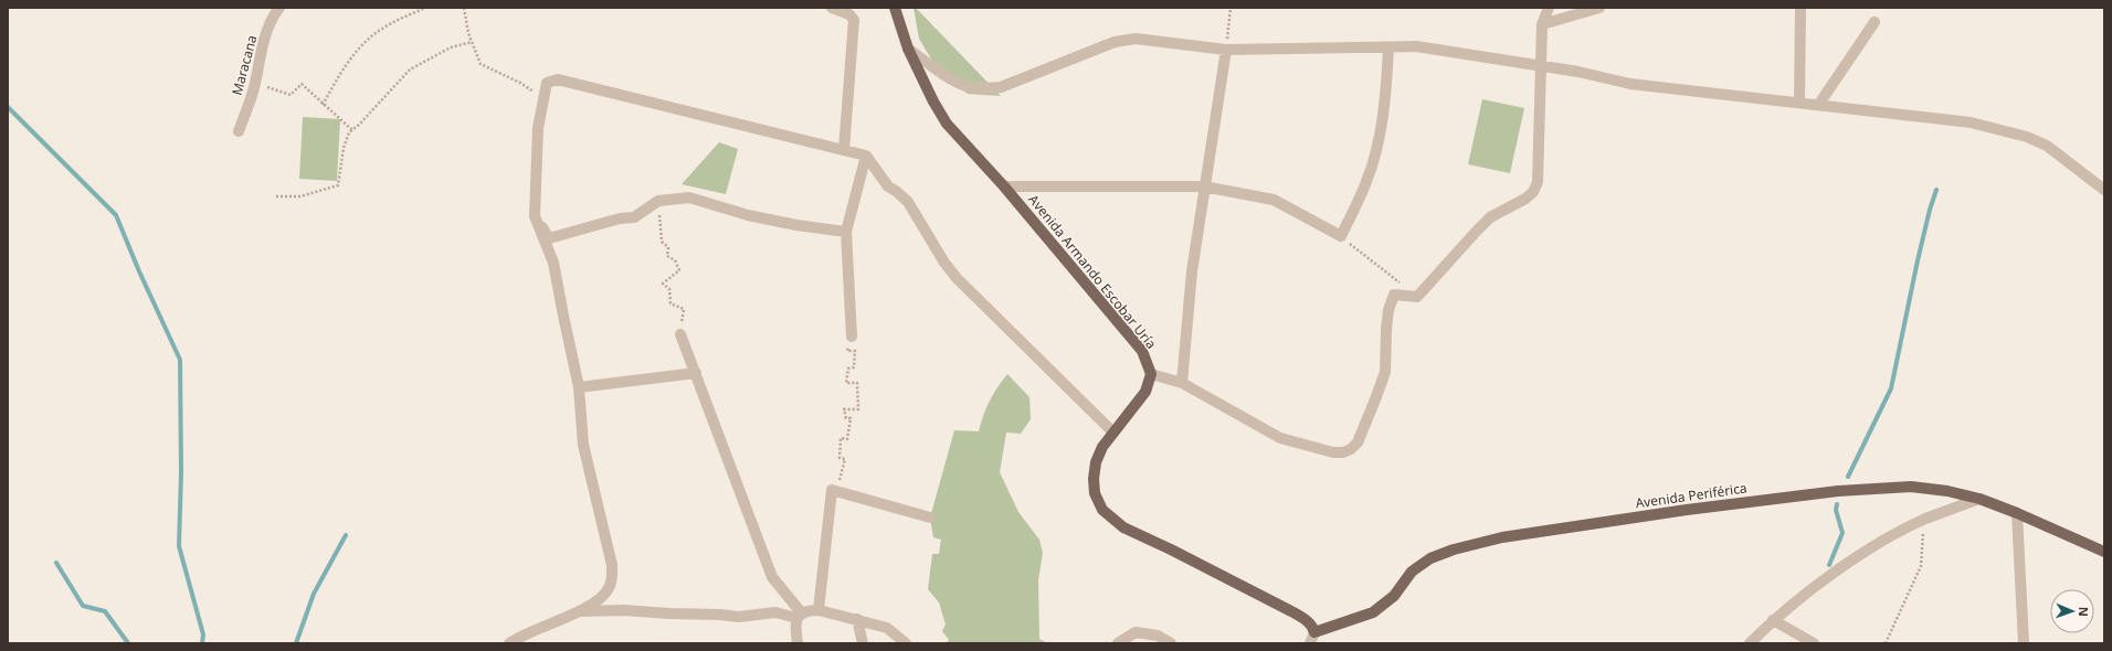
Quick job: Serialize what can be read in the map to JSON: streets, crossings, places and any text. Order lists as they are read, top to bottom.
{
  "streets": {
    "main road": ["Avenida Armando Escobar Uría", "Avenida Periférica"],
    "street": ["Maracana"]
  },
  "north": "right"
}
